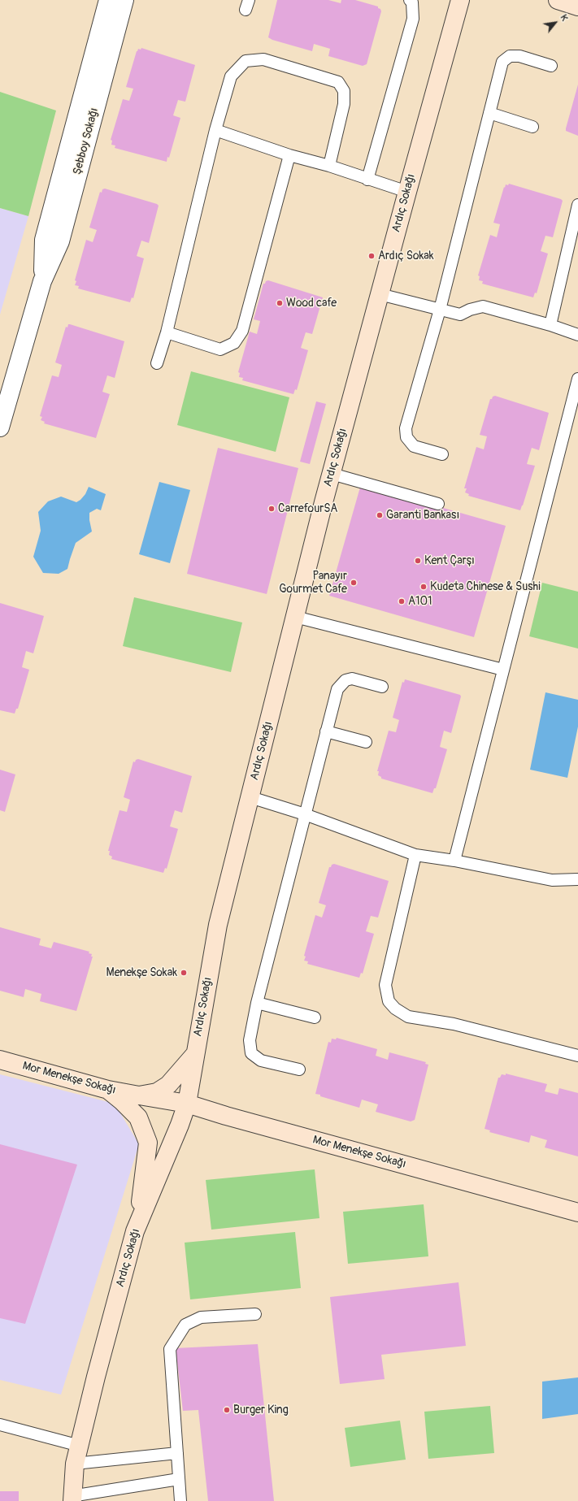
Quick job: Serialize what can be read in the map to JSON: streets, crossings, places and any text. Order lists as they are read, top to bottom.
{
  "streets": {
    "street": ["Şebboy Sokağı", "Ardıç Sokağı", "Mor Menekşe Sokağı"]
  },
  "crossings": [
    ["Ardıç Sokağı", "Mor Menekşe Sokağı"]
  ],
  "places": [
    "Ardıç Sokak",
    "Wood cafe",
    "CarrefourSA",
    "Garanti Bankası",
    "Kent Çarşı",
    "Panayır Gourmet Cafe",
    "Kudeta Chinese & Sushi",
    "A101",
    "Menekşe Sokak",
    "Burger King"
  ],
  "north": "top right"
}
